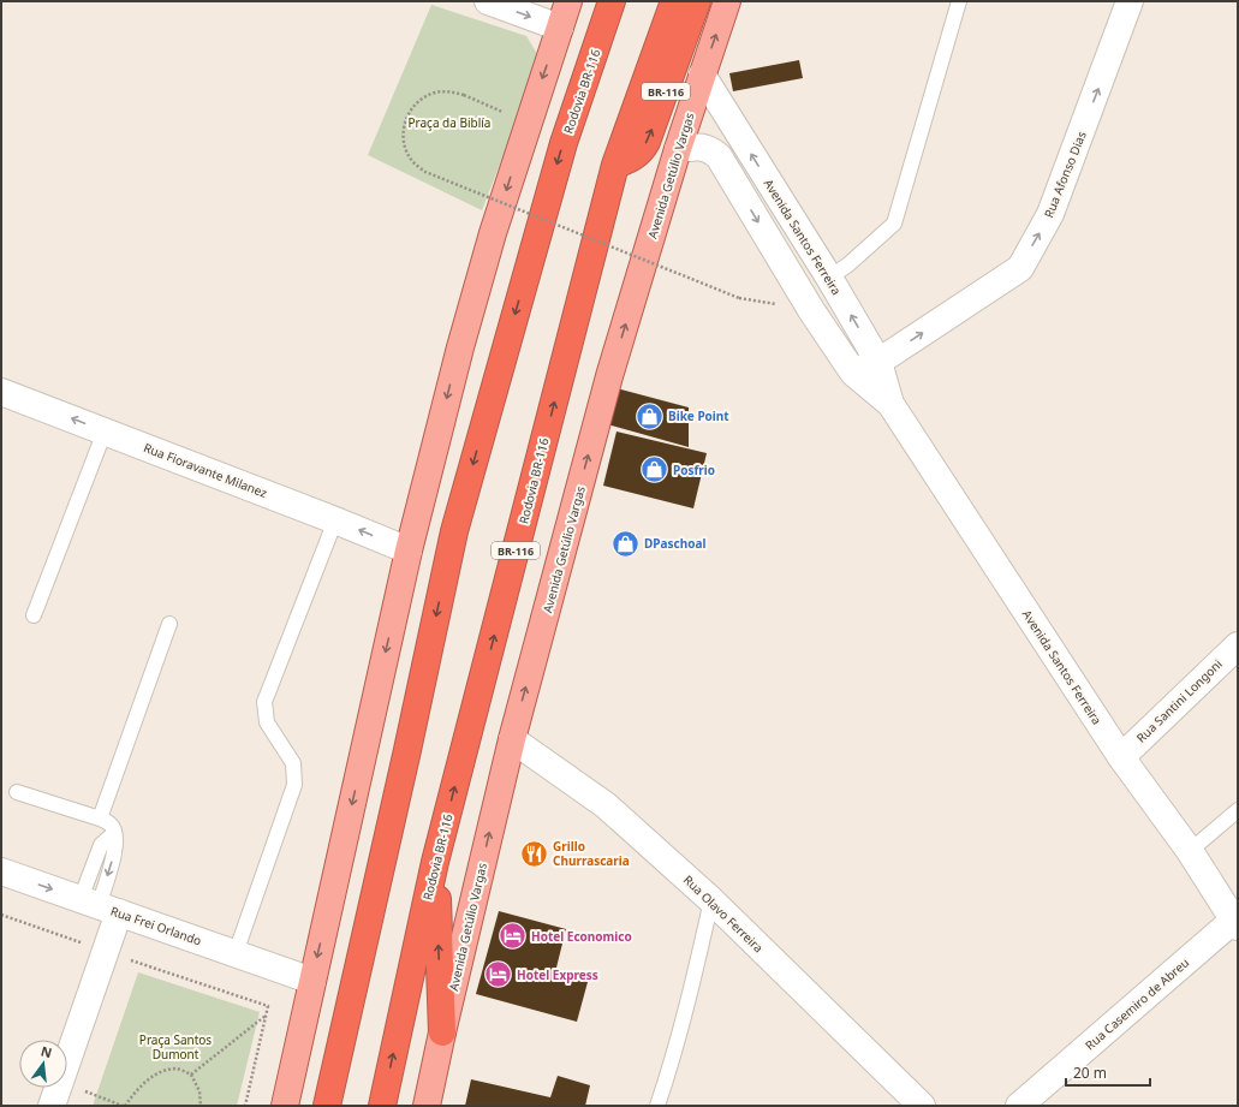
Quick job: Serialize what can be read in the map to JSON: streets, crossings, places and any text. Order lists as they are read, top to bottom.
{
  "streets": {
    "highway": ["Rodovia BR-116", "BR-116"],
    "main road": ["Avenida Getúlio Vargas"],
    "street": [
      "Rua Afonso Dias",
      "Avenida Santos Ferreira",
      "Rua Fioravante Milanez",
      "Rua Santini Longoni",
      "Rua Olavo Ferreira",
      "Rua Frei Orlando",
      "Rua Casemiro de Abreu"
    ]
  },
  "crossings": [
    ["Rodovia BR-116", "BR-116"],
    ["Rua Afonso Dias", "Avenida Santos Ferreira"],
    ["Avenida Getúlio Vargas", "Avenida Santos Ferreira"],
    ["Avenida Getúlio Vargas", "Rua Olavo Ferreira"],
    ["Avenida Santos Ferreira", "Rua Santini Longoni"],
    ["Avenida Santos Ferreira", "Rua Casemiro de Abreu"]
  ],
  "one_way": ["Rua Afonso Dias", "Rua Fioravante Milanez"],
  "parks": ["Praça da Biblía", "Praça Santos Dumont"],
  "places": {
    "shop": ["Bike Point", "Posfrio", "DPaschoal"],
    "restaurant": ["Grillo Churrascaria"],
    "hotel": ["Hotel Economico", "Hotel Express"]
  },
  "scale_bar": "20 m",
  "north": "top"
}
